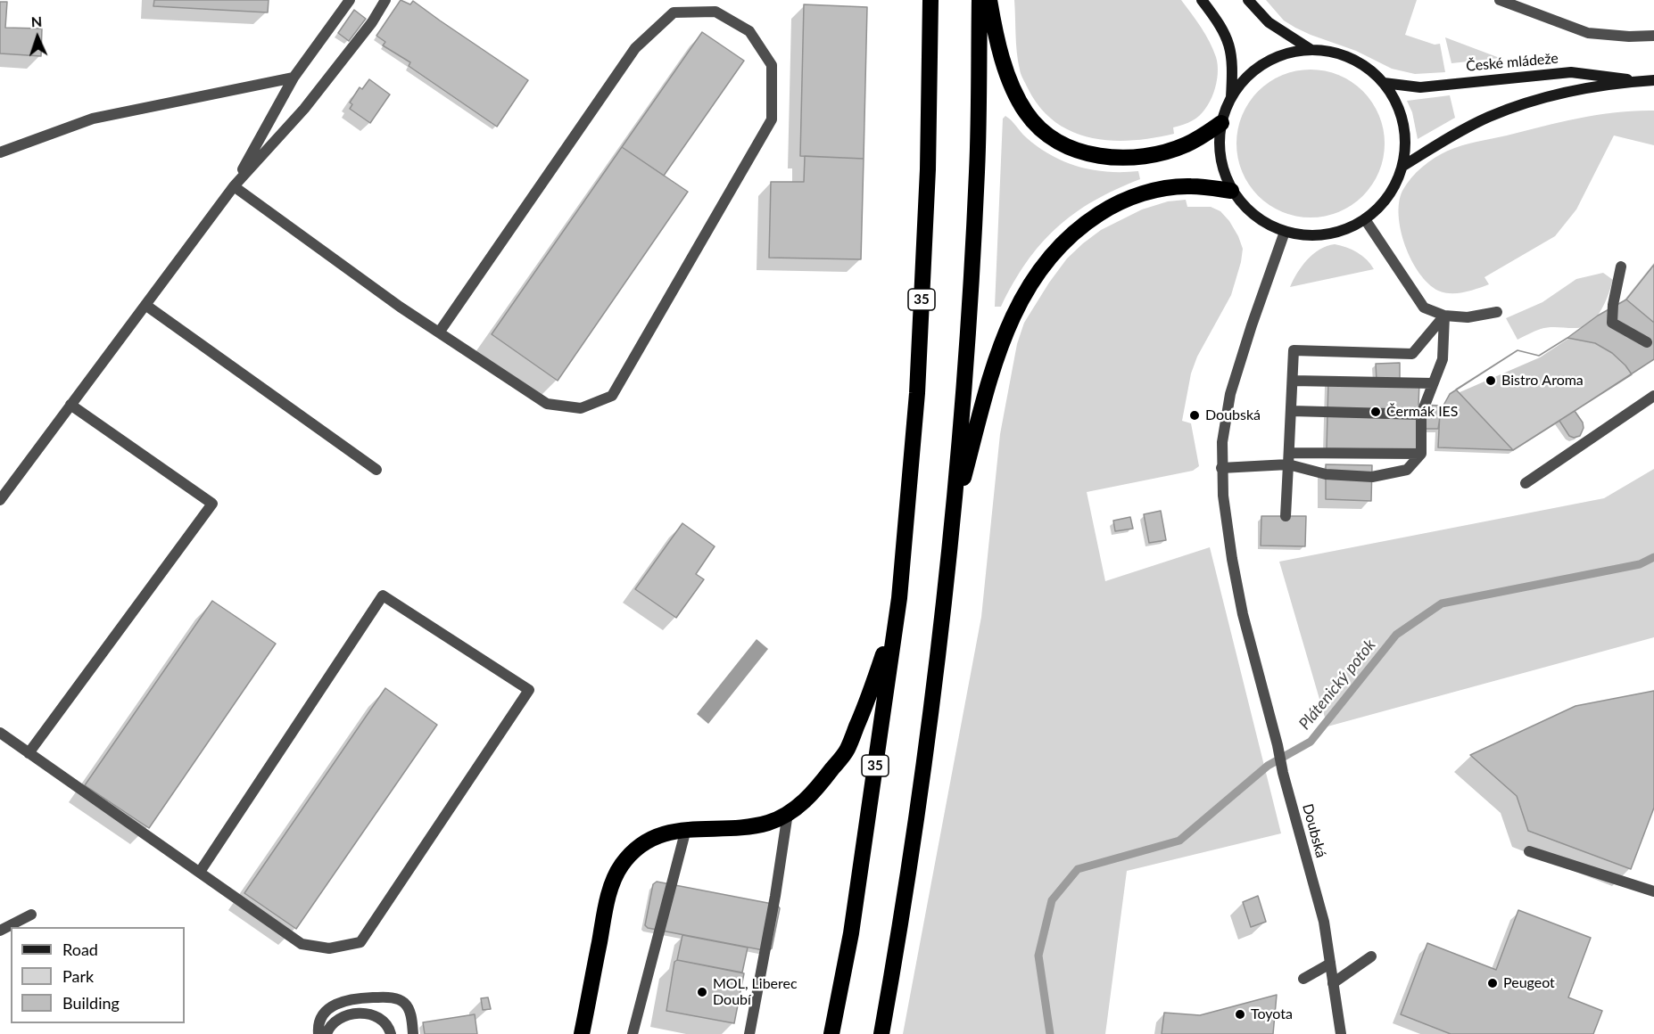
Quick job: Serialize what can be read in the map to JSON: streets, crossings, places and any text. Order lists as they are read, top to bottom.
{
  "streets": {
    "highway": ["35"],
    "street": ["České mládeže", "Doubská"]
  },
  "crossings": [
    ["České mládeže", "Doubská"]
  ],
  "water": ["Plátenický potok"],
  "places": [
    "Bistro Aroma",
    "Čermák IES",
    "Doubská",
    "Peugeot",
    "MOL, Liberec Doubí",
    "Toyota"
  ],
  "legend": ["Road", "Park", "Building"],
  "north": "top"
}
